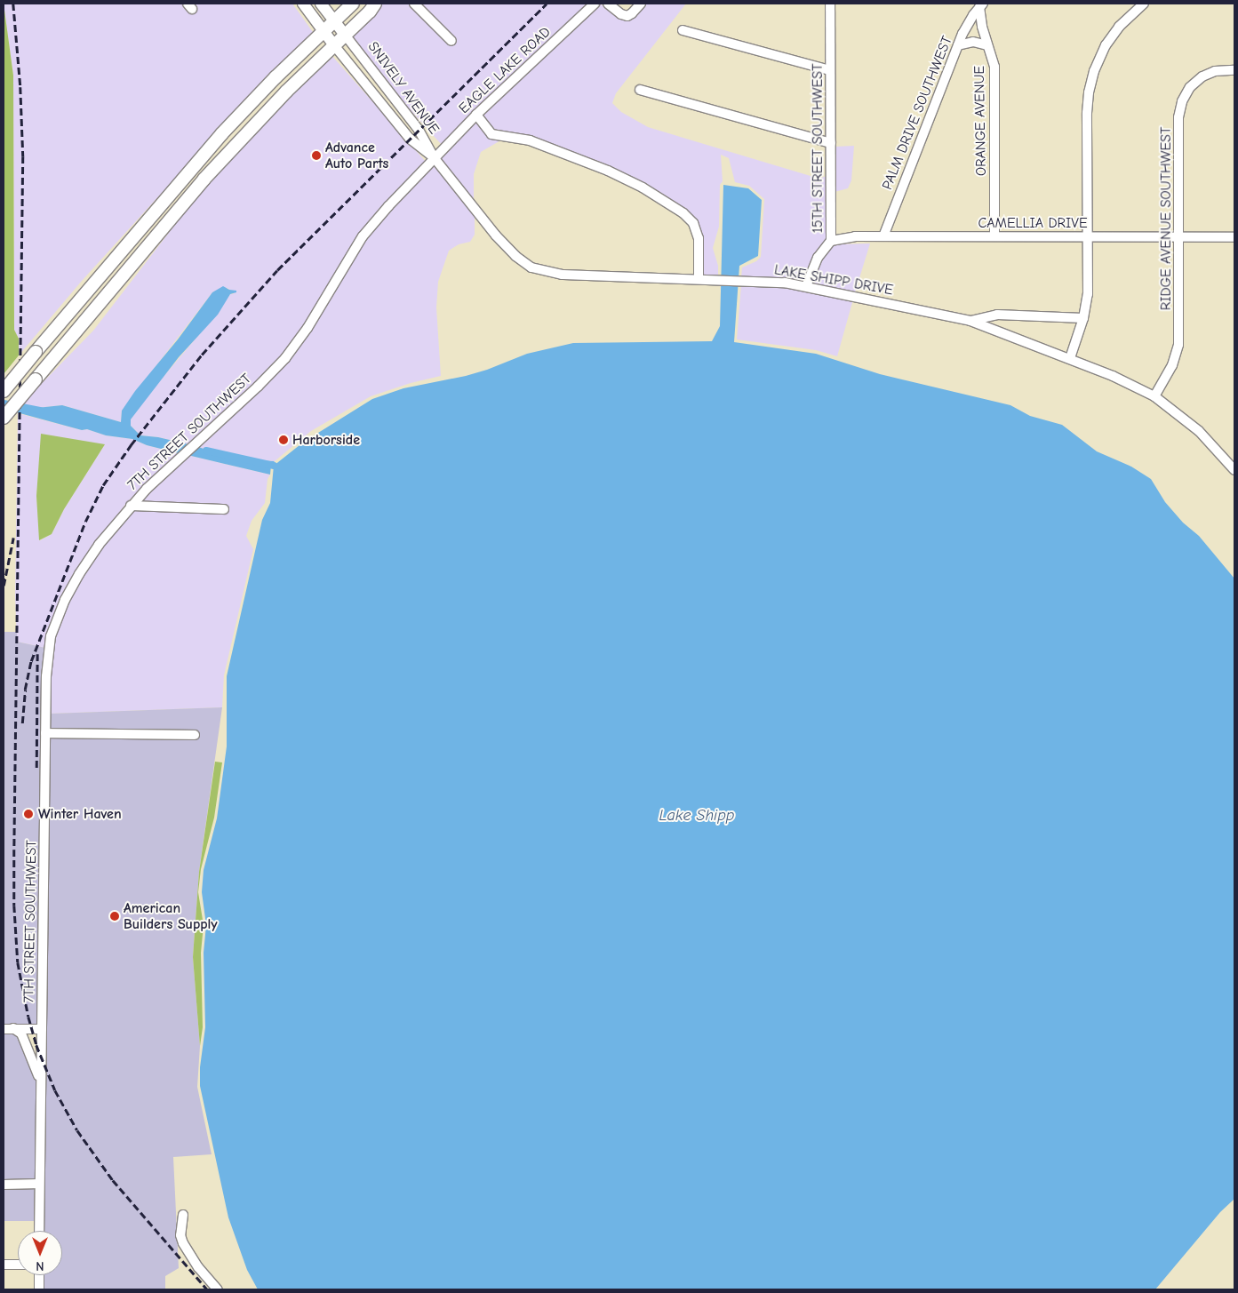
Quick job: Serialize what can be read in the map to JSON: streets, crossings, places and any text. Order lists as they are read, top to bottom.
{
  "streets": {
    "main road": ["SNIVELY AVENUE"],
    "street": [
      "EAGLE LAKE ROAD",
      "PALM DRIVE SOUTHWEST",
      "ORANGE AVENUE",
      "15TH STREET SOUTHWEST",
      "RIDGE AVENUE SOUTHWEST",
      "CAMELLIA DRIVE",
      "LAKE SHIPP DRIVE",
      "7TH STREET SOUTHWEST"
    ]
  },
  "crossings": [
    ["EAGLE LAKE ROAD", "SNIVELY AVENUE"],
    ["EAGLE LAKE ROAD", "LAKE SHIPP DRIVE"],
    ["EAGLE LAKE ROAD", "7TH STREET SOUTHWEST"],
    ["SNIVELY AVENUE", "LAKE SHIPP DRIVE"],
    ["SNIVELY AVENUE", "7TH STREET SOUTHWEST"],
    ["PALM DRIVE SOUTHWEST", "ORANGE AVENUE"],
    ["PALM DRIVE SOUTHWEST", "CAMELLIA DRIVE"],
    ["ORANGE AVENUE", "CAMELLIA DRIVE"],
    ["15TH STREET SOUTHWEST", "CAMELLIA DRIVE"],
    ["15TH STREET SOUTHWEST", "LAKE SHIPP DRIVE"],
    ["RIDGE AVENUE SOUTHWEST", "CAMELLIA DRIVE"],
    ["RIDGE AVENUE SOUTHWEST", "LAKE SHIPP DRIVE"],
    ["LAKE SHIPP DRIVE", "7TH STREET SOUTHWEST"]
  ],
  "water": ["Lake Shipp"],
  "places": [
    "Advance Auto Parts",
    "Harborside",
    "Winter Haven",
    "American Builders Supply"
  ],
  "north": "bottom"
}
